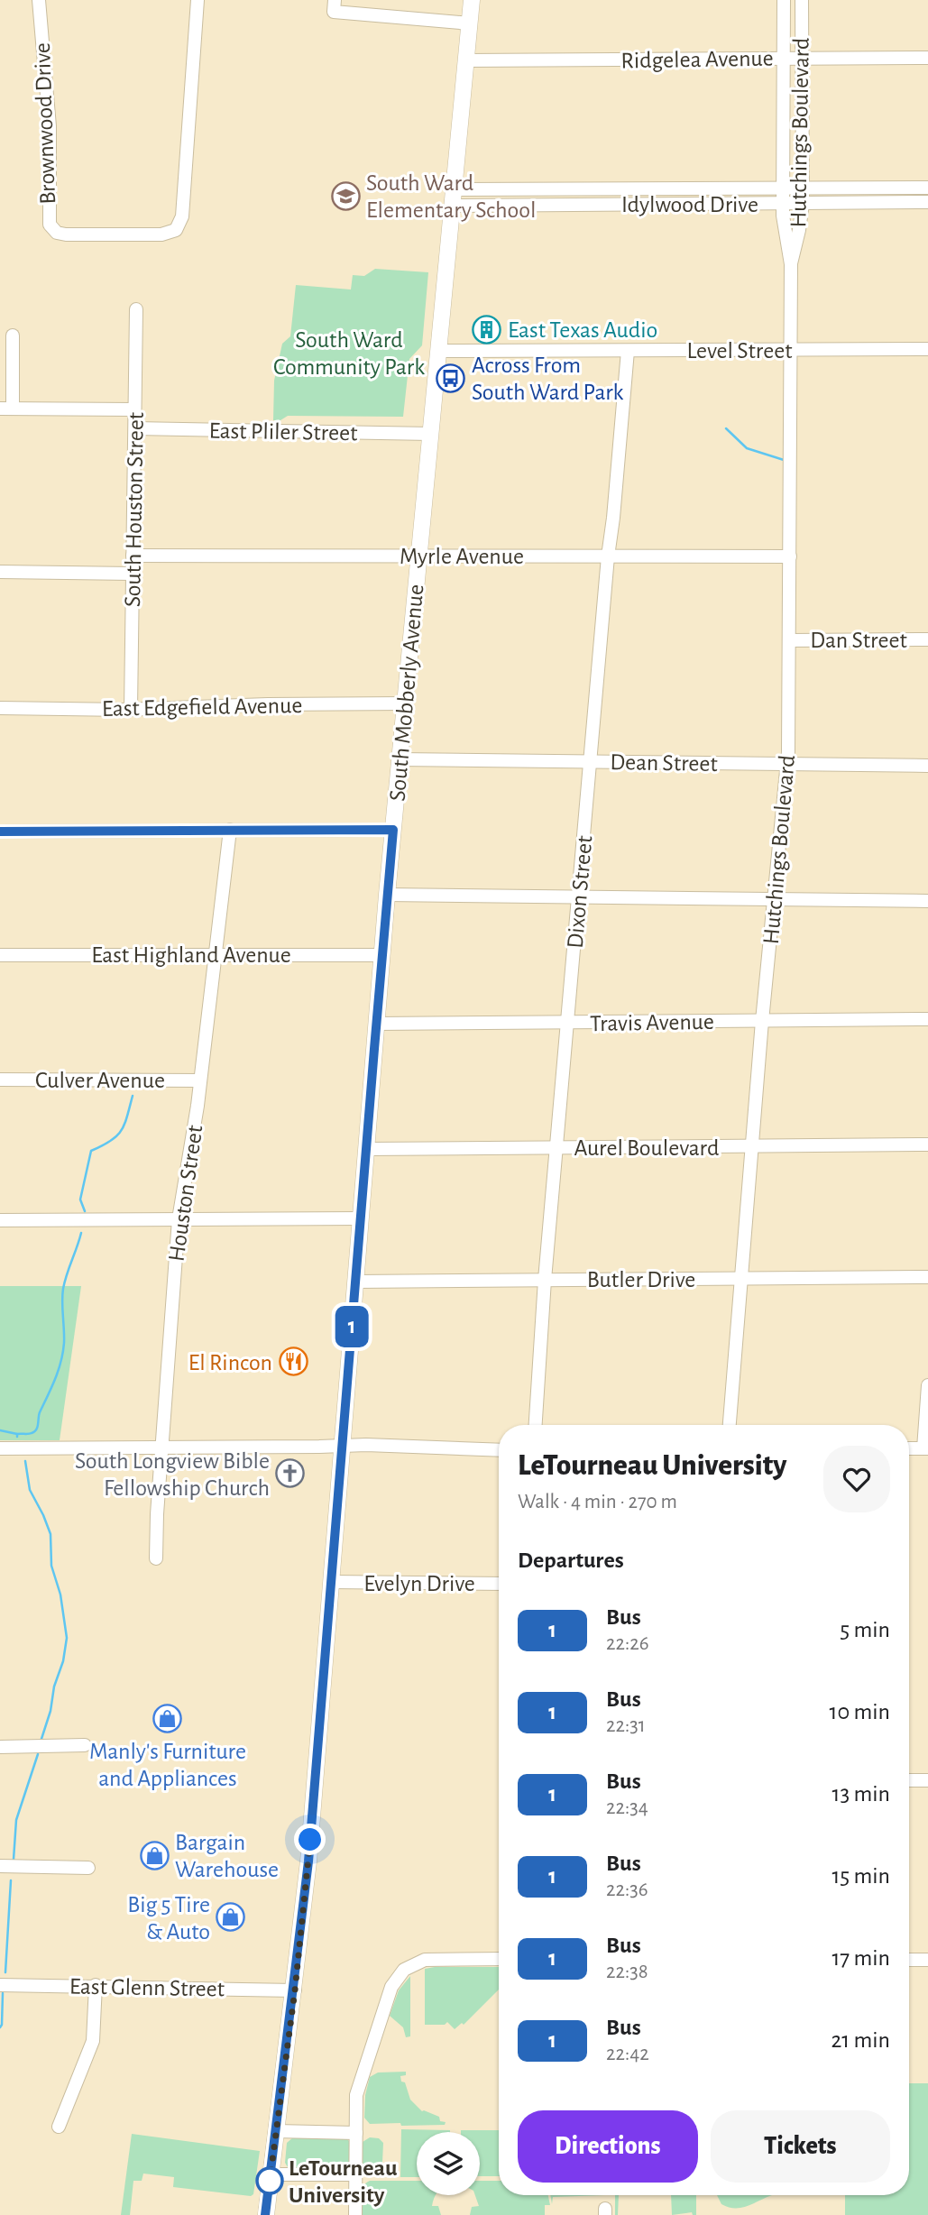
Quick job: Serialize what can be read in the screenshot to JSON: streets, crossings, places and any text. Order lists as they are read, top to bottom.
{
  "streets": {
    "main road": ["South Mobberly Avenue"],
    "street": [
      "Ridgelea Avenue",
      "Brownwood Drive",
      "Hutchings Boulevard",
      "Idylwood Drive",
      "Level Street",
      "East Pliler Street",
      "South Houston Street",
      "Myrle Avenue",
      "Dan Street",
      "East Edgefield Avenue",
      "Dean Street",
      "Dixon Street",
      "East Highland Avenue",
      "Travis Avenue",
      "Culver Avenue",
      "Aurel Boulevard",
      "Houston Street",
      "Butler Drive",
      "Evelyn Drive",
      "East Glenn Street"
    ]
  },
  "crossings": [
    ["Ridgelea Avenue", "Hutchings Boulevard"],
    ["Ridgelea Avenue", "South Mobberly Avenue"],
    ["Hutchings Boulevard", "Idylwood Drive"],
    ["Hutchings Boulevard", "Level Street"],
    ["Hutchings Boulevard", "Myrle Avenue"],
    ["Hutchings Boulevard", "Dan Street"],
    ["Hutchings Boulevard", "Dean Street"],
    ["Hutchings Boulevard", "Travis Avenue"],
    ["Hutchings Boulevard", "Aurel Boulevard"],
    ["Hutchings Boulevard", "Butler Drive"],
    ["Idylwood Drive", "South Mobberly Avenue"],
    ["Level Street", "South Mobberly Avenue"],
    ["Level Street", "Dixon Street"],
    ["East Pliler Street", "South Houston Street"],
    ["East Pliler Street", "South Mobberly Avenue"],
    ["South Houston Street", "Myrle Avenue"],
    ["South Houston Street", "East Edgefield Avenue"],
    ["Myrle Avenue", "South Mobberly Avenue"],
    ["Myrle Avenue", "Dixon Street"],
    ["South Mobberly Avenue", "East Edgefield Avenue"],
    ["South Mobberly Avenue", "Dean Street"],
    ["South Mobberly Avenue", "East Highland Avenue"],
    ["South Mobberly Avenue", "Travis Avenue"],
    ["South Mobberly Avenue", "Aurel Boulevard"],
    ["South Mobberly Avenue", "Butler Drive"],
    ["South Mobberly Avenue", "Evelyn Drive"],
    ["South Mobberly Avenue", "East Glenn Street"],
    ["Dean Street", "Dixon Street"],
    ["Dixon Street", "Travis Avenue"],
    ["Dixon Street", "Aurel Boulevard"],
    ["Dixon Street", "Butler Drive"],
    ["East Highland Avenue", "Houston Street"],
    ["Culver Avenue", "Houston Street"]
  ],
  "parks": ["South Ward Community Park"],
  "places": {
    "school or university": ["South Ward Elementary School"],
    "building": ["East Texas Audio"],
    "bus stop": ["Across From South Ward Park"],
    "restaurant": ["El Rincon"],
    "church": ["South Longview Bible Fellowship Church"],
    "shop": ["Manly's Furniture and Appliances", "Bargain Warehouse", "Big 5 Tire & Auto"],
    "other": ["LeTourneau University"]
  },
  "lines": ["bus line 1"],
  "page": {
    "on_map": "1",
    "heading": [
      ["LeTourneau University", "Walk · 4 min · 270 m"],
      "Departures"
    ],
    "list": [
      {
        "mark": "1",
        "name": "Bus",
        "note": "22:26",
        "value": "5 min"
      },
      {
        "mark": "1",
        "name": "Bus",
        "note": "22:31",
        "value": "10 min"
      },
      {
        "mark": "1",
        "name": "Bus",
        "note": "22:34",
        "value": "13 min"
      },
      {
        "mark": "1",
        "name": "Bus",
        "note": "22:36",
        "value": "15 min"
      },
      {
        "mark": "1",
        "name": "Bus",
        "note": "22:38",
        "value": "17 min"
      },
      {
        "mark": "1",
        "name": "Bus",
        "note": "22:42",
        "value": "21 min"
      }
    ],
    "buttons": ["Directions", "Tickets"]
  }
}
